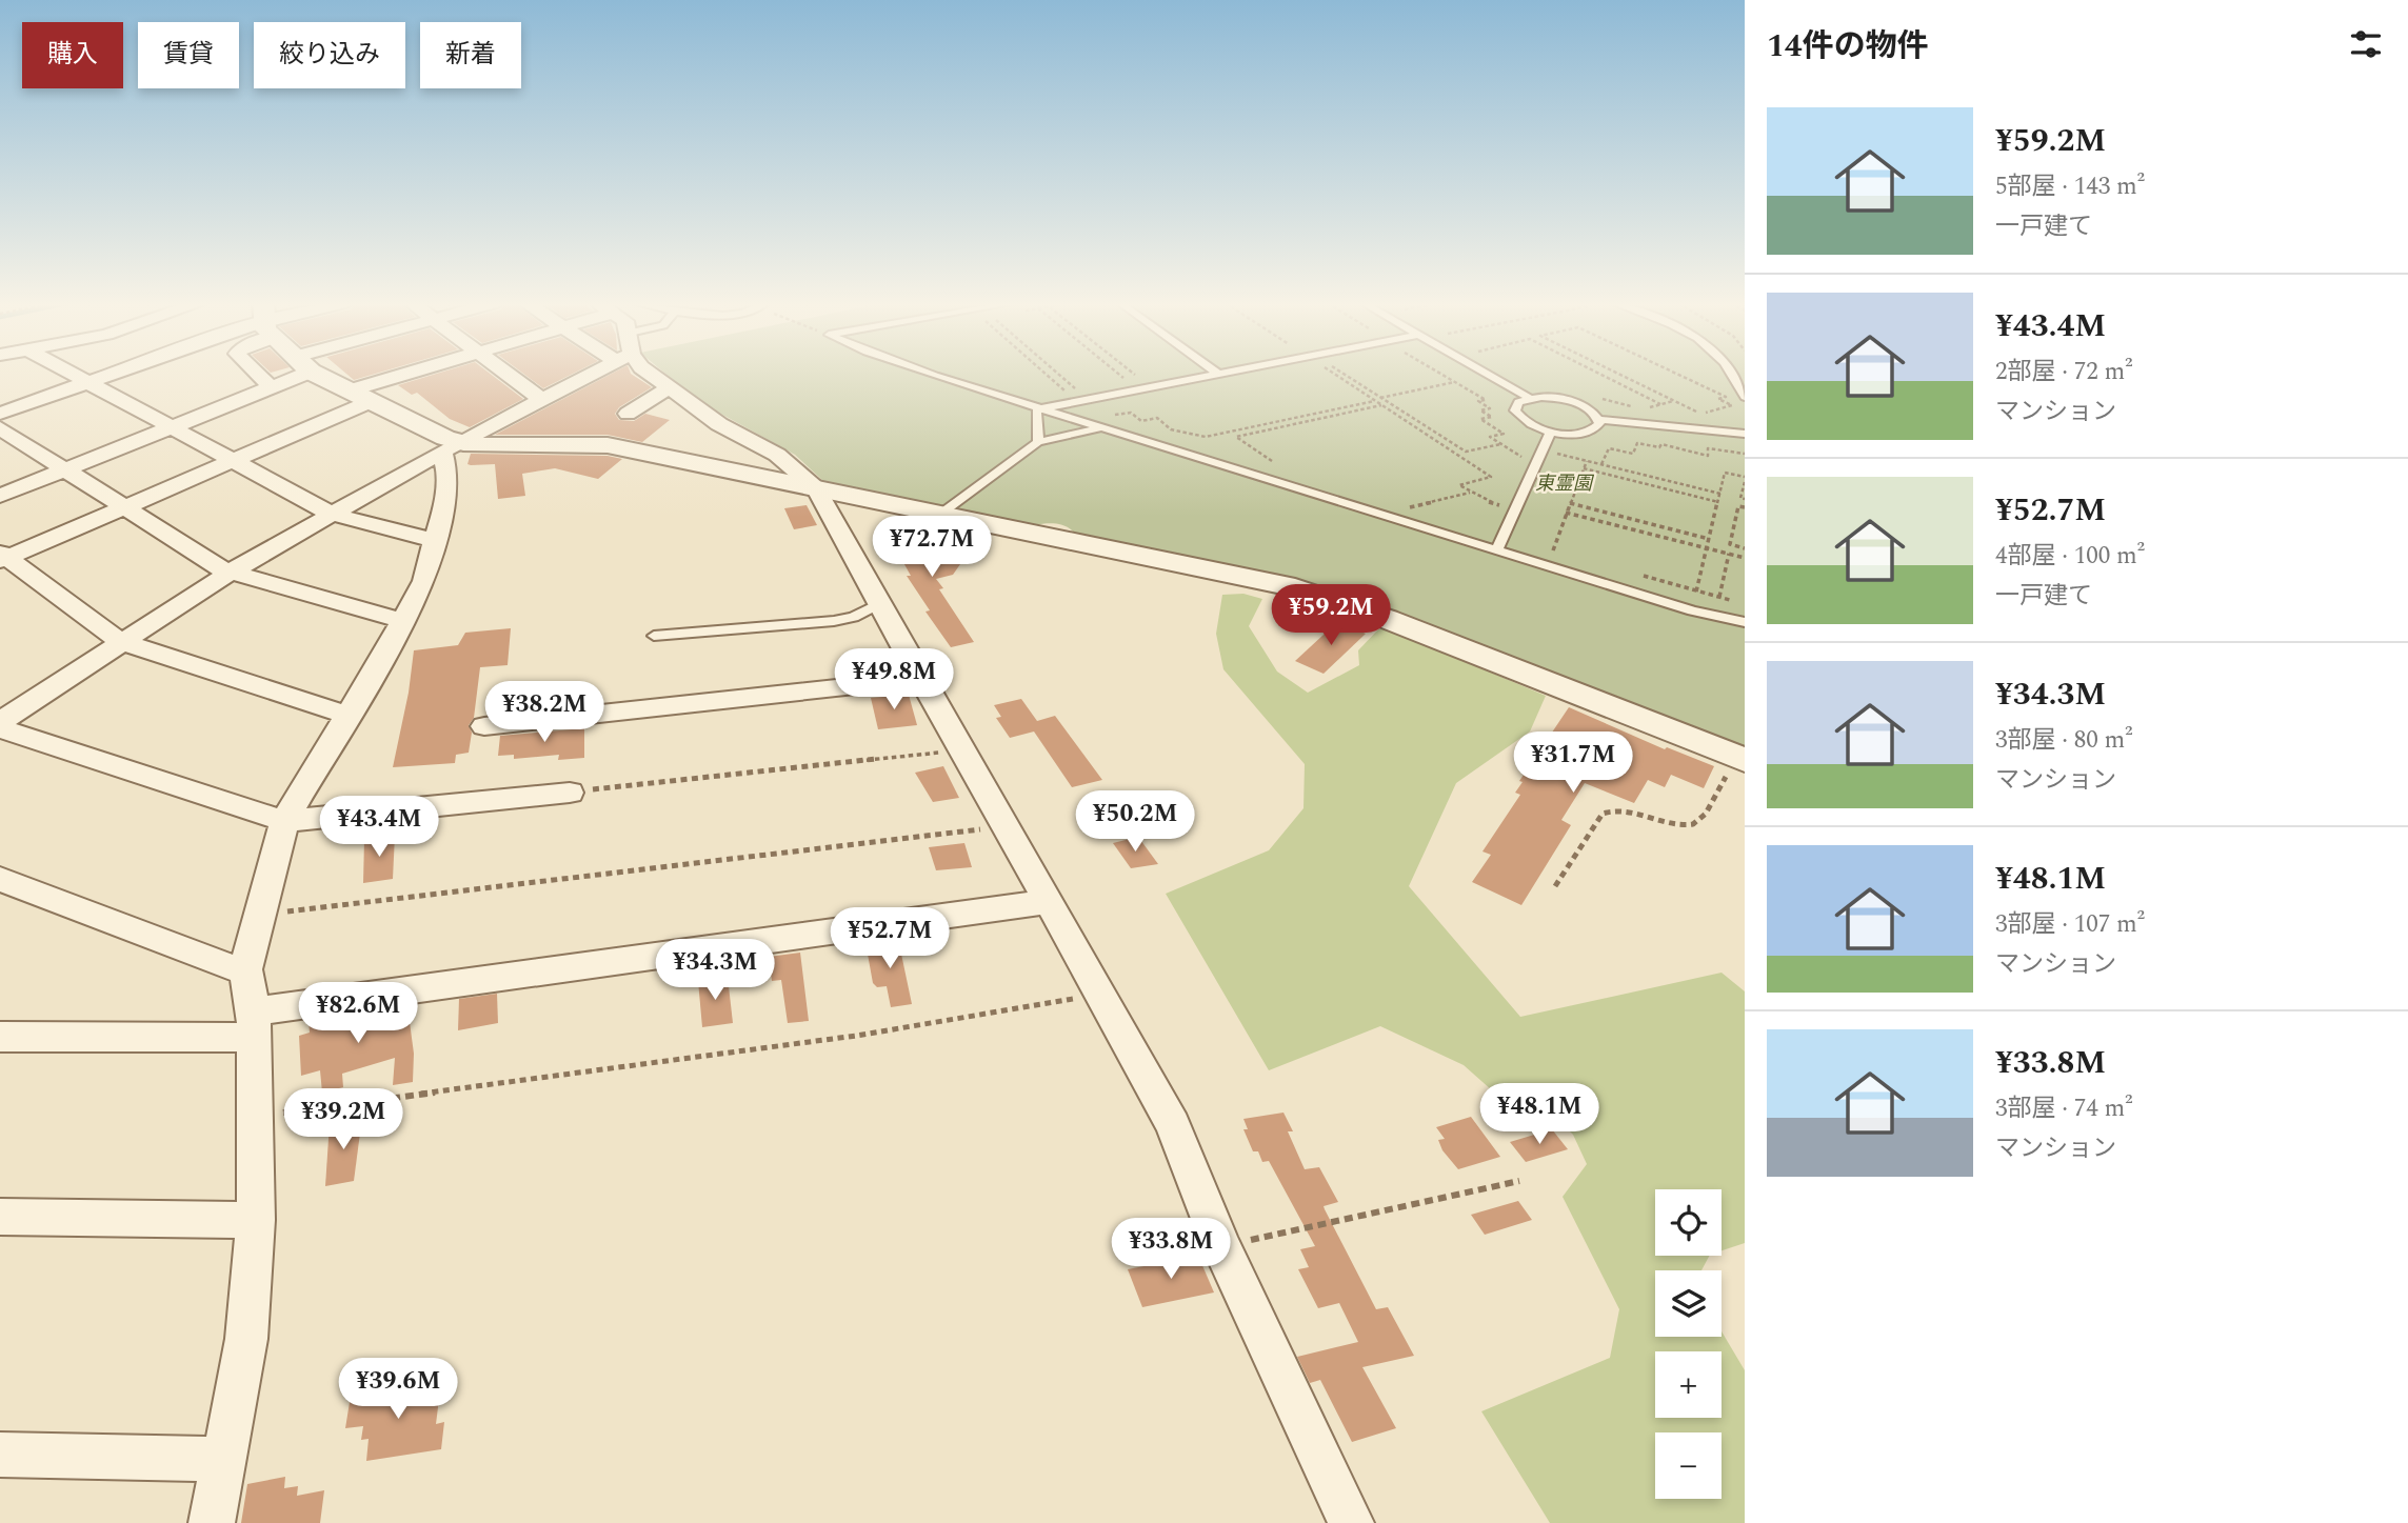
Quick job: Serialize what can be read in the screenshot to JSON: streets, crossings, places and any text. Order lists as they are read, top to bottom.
{
  "parks": ["東霊園"],
  "page": {
    "heading": "14件の物件",
    "chip": [
      "購入",
      "賃貸",
      "絞り込み",
      "新着"
    ],
    "list": [
      {
        "name": "¥59.2M",
        "note": "5部屋 · 143 m² · 一戸建て"
      },
      {
        "name": "¥43.4M",
        "note": "2部屋 · 72 m² · マンション"
      },
      {
        "name": "¥52.7M",
        "note": "4部屋 · 100 m² · 一戸建て"
      },
      {
        "name": "¥34.3M",
        "note": "3部屋 · 80 m² · マンション"
      },
      {
        "name": "¥48.1M",
        "note": "3部屋 · 107 m² · マンション"
      },
      {
        "name": "¥33.8M",
        "note": "3部屋 · 74 m² · マンション"
      }
    ],
    "price": [
      "¥72.7M",
      "¥59.2M",
      "¥49.8M",
      "¥38.2M",
      "¥31.7M",
      "¥50.2M",
      "¥43.4M",
      "¥52.7M",
      "¥34.3M",
      "¥82.6M",
      "¥48.1M",
      "¥39.2M",
      "¥33.8M",
      "¥39.6M"
    ],
    "map_buttons": ["+", "−"]
  }
}
